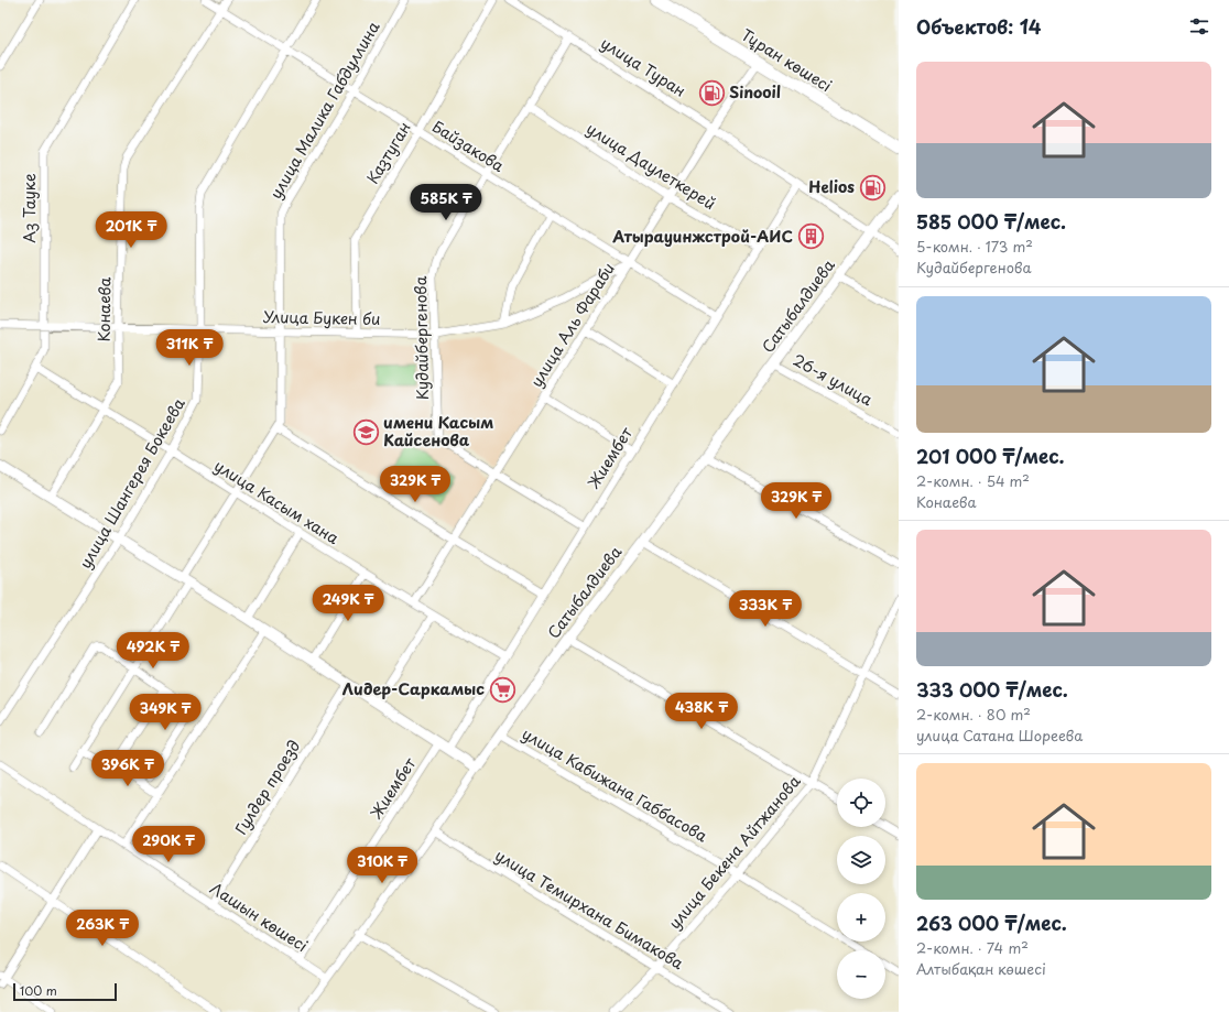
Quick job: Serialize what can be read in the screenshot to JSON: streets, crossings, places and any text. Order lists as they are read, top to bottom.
{
  "streets": {
    "main road": ["Тұран көшесі"],
    "street": [
      "улица Туран",
      "улица Малика Габдуллина",
      "Байзакова",
      "Казтуган",
      "улица Даулеткерей",
      "Аз Тауке",
      "Сатыбалдиева",
      "Конаева",
      "Улица Букен би",
      "улица Аль Фараби",
      "Кудайбергенова",
      "26-я улица",
      "Жиембет",
      "улица Шангерея Бокеева",
      "улица Касым хана",
      "улица Кабижана Габбасова",
      "Гулдер проезд",
      "улица Бекена Айтжанова",
      "улица Темирхана Бимакова",
      "Лашын көшесі"
    ]
  },
  "crossings": [
    ["Тұран көшесі", "улица Аль Фараби"],
    ["улица Туран", "Сатыбалдиева"],
    ["улица Туран", "улица Аль Фараби"],
    ["улица Туран", "Кудайбергенова"],
    ["улица Туран", "Жиембет"],
    ["улица Малика Габдуллина", "Байзакова"],
    ["улица Малика Габдуллина", "Улица Букен би"],
    ["улица Малика Габдуллина", "улица Касым хана"],
    ["Байзакова", "Казтуган"],
    ["Байзакова", "Конаева"],
    ["Байзакова", "Улица Букен би"],
    ["Байзакова", "улица Аль Фараби"],
    ["Байзакова", "Кудайбергенова"],
    ["Байзакова", "Жиембет"],
    ["Байзакова", "улица Шангерея Бокеева"],
    ["Казтуган", "Улица Букен би"],
    ["улица Даулеткерей", "улица Аль Фараби"],
    ["улица Даулеткерей", "Кудайбергенова"],
    ["улица Даулеткерей", "Жиембет"],
    ["Аз Тауке", "Улица Букен би"],
    ["Аз Тауке", "улица Касым хана"],
    ["Сатыбалдиева", "26-я улица"],
    ["Сатыбалдиева", "улица Кабижана Габбасова"],
    ["Сатыбалдиева", "улица Темирхана Бимакова"],
    ["Сатыбалдиева", "Лашын көшесі"],
    ["Конаева", "Улица Букен би"],
    ["Конаева", "улица Касым хана"],
    ["Улица Букен би", "улица Аль Фараби"],
    ["Улица Букен би", "Кудайбергенова"],
    ["Улица Букен би", "улица Шангерея Бокеева"],
    ["улица Аль Фараби", "Кудайбергенова"],
    ["улица Аль Фараби", "улица Касым хана"],
    ["Жиембет", "улица Касым хана"],
    ["Жиембет", "Лашын көшесі"],
    ["улица Шангерея Бокеева", "улица Касым хана"],
    ["улица Кабижана Габбасова", "улица Бекена Айтжанова"],
    ["Гулдер проезд", "Лашын көшесі"],
    ["улица Бекена Айтжанова", "улица Темирхана Бимакова"]
  ],
  "places": {
    "fuel station": ["Sinooil", "Helios"],
    "building": ["Атырауинжстрой-АИС"],
    "school or university": ["имени Касым Кайсенова"],
    "supermarket": ["Лидер-Саркамыс"]
  },
  "scale_bar": "100 m",
  "page": {
    "heading": "Объектов: 14",
    "list": [
      {
        "name": "585 000 ₸/мес.",
        "note": "5-комн. · 173 m² · Кудайбергенова"
      },
      {
        "name": "201 000 ₸/мес.",
        "note": "2-комн. · 54 m² · Конаева"
      },
      {
        "name": "333 000 ₸/мес.",
        "note": "2-комн. · 80 m² · улица Сатана Шореева"
      },
      {
        "name": "263 000 ₸/мес.",
        "note": "2-комн. · 74 m² · Алтыбақан көшесі"
      }
    ],
    "price": [
      "585K ₸",
      "201K ₸",
      "311K ₸",
      "329K ₸",
      "329K ₸",
      "249K ₸",
      "333K ₸",
      "492K ₸",
      "438K ₸",
      "349K ₸",
      "396K ₸",
      "290K ₸",
      "310K ₸",
      "263K ₸"
    ],
    "map_buttons": ["+", "−"],
    "scale": "100 m"
  }
}
